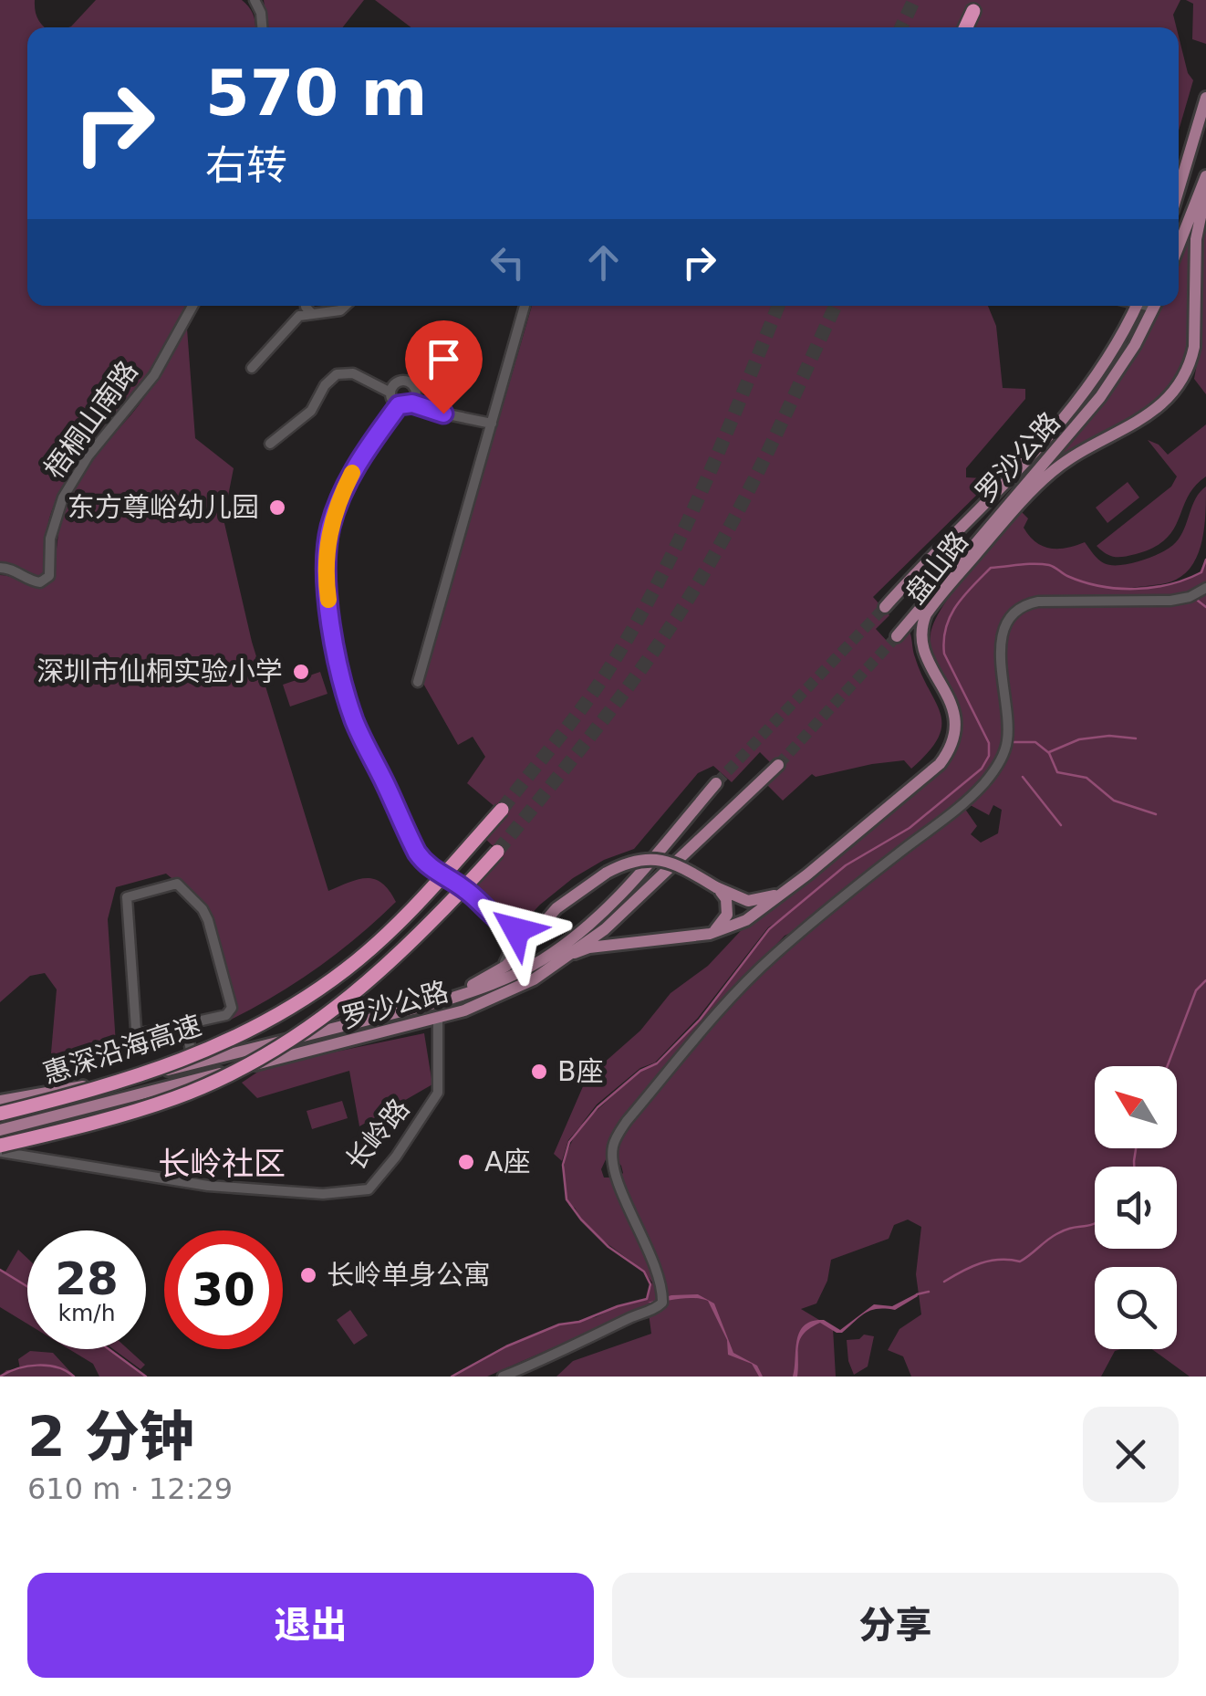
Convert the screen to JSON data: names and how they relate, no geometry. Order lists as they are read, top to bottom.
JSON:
{
  "streets": {
    "highway": ["惠深沿海高速"],
    "main road": ["罗沙公路", "盘山路"],
    "street": ["梧桐山南路", "长岭路"]
  },
  "crossings": [
    ["罗沙公路", "盘山路"],
    ["罗沙公路", "长岭路"],
    ["惠深沿海高速", "长岭路"]
  ],
  "districts": ["长岭社区"],
  "places": [
    "东方尊峪幼儿园",
    "深圳市仙桐实验小学",
    "B座",
    "A座",
    "长岭单身公寓"
  ],
  "north": "top left",
  "page": {
    "turn": ["570 m", "右转"],
    "speed": "28 km/h",
    "limit": "30",
    "heading": ["2 分钟", "610 m · 12:29"],
    "buttons": ["退出", "分享"]
  }
}
